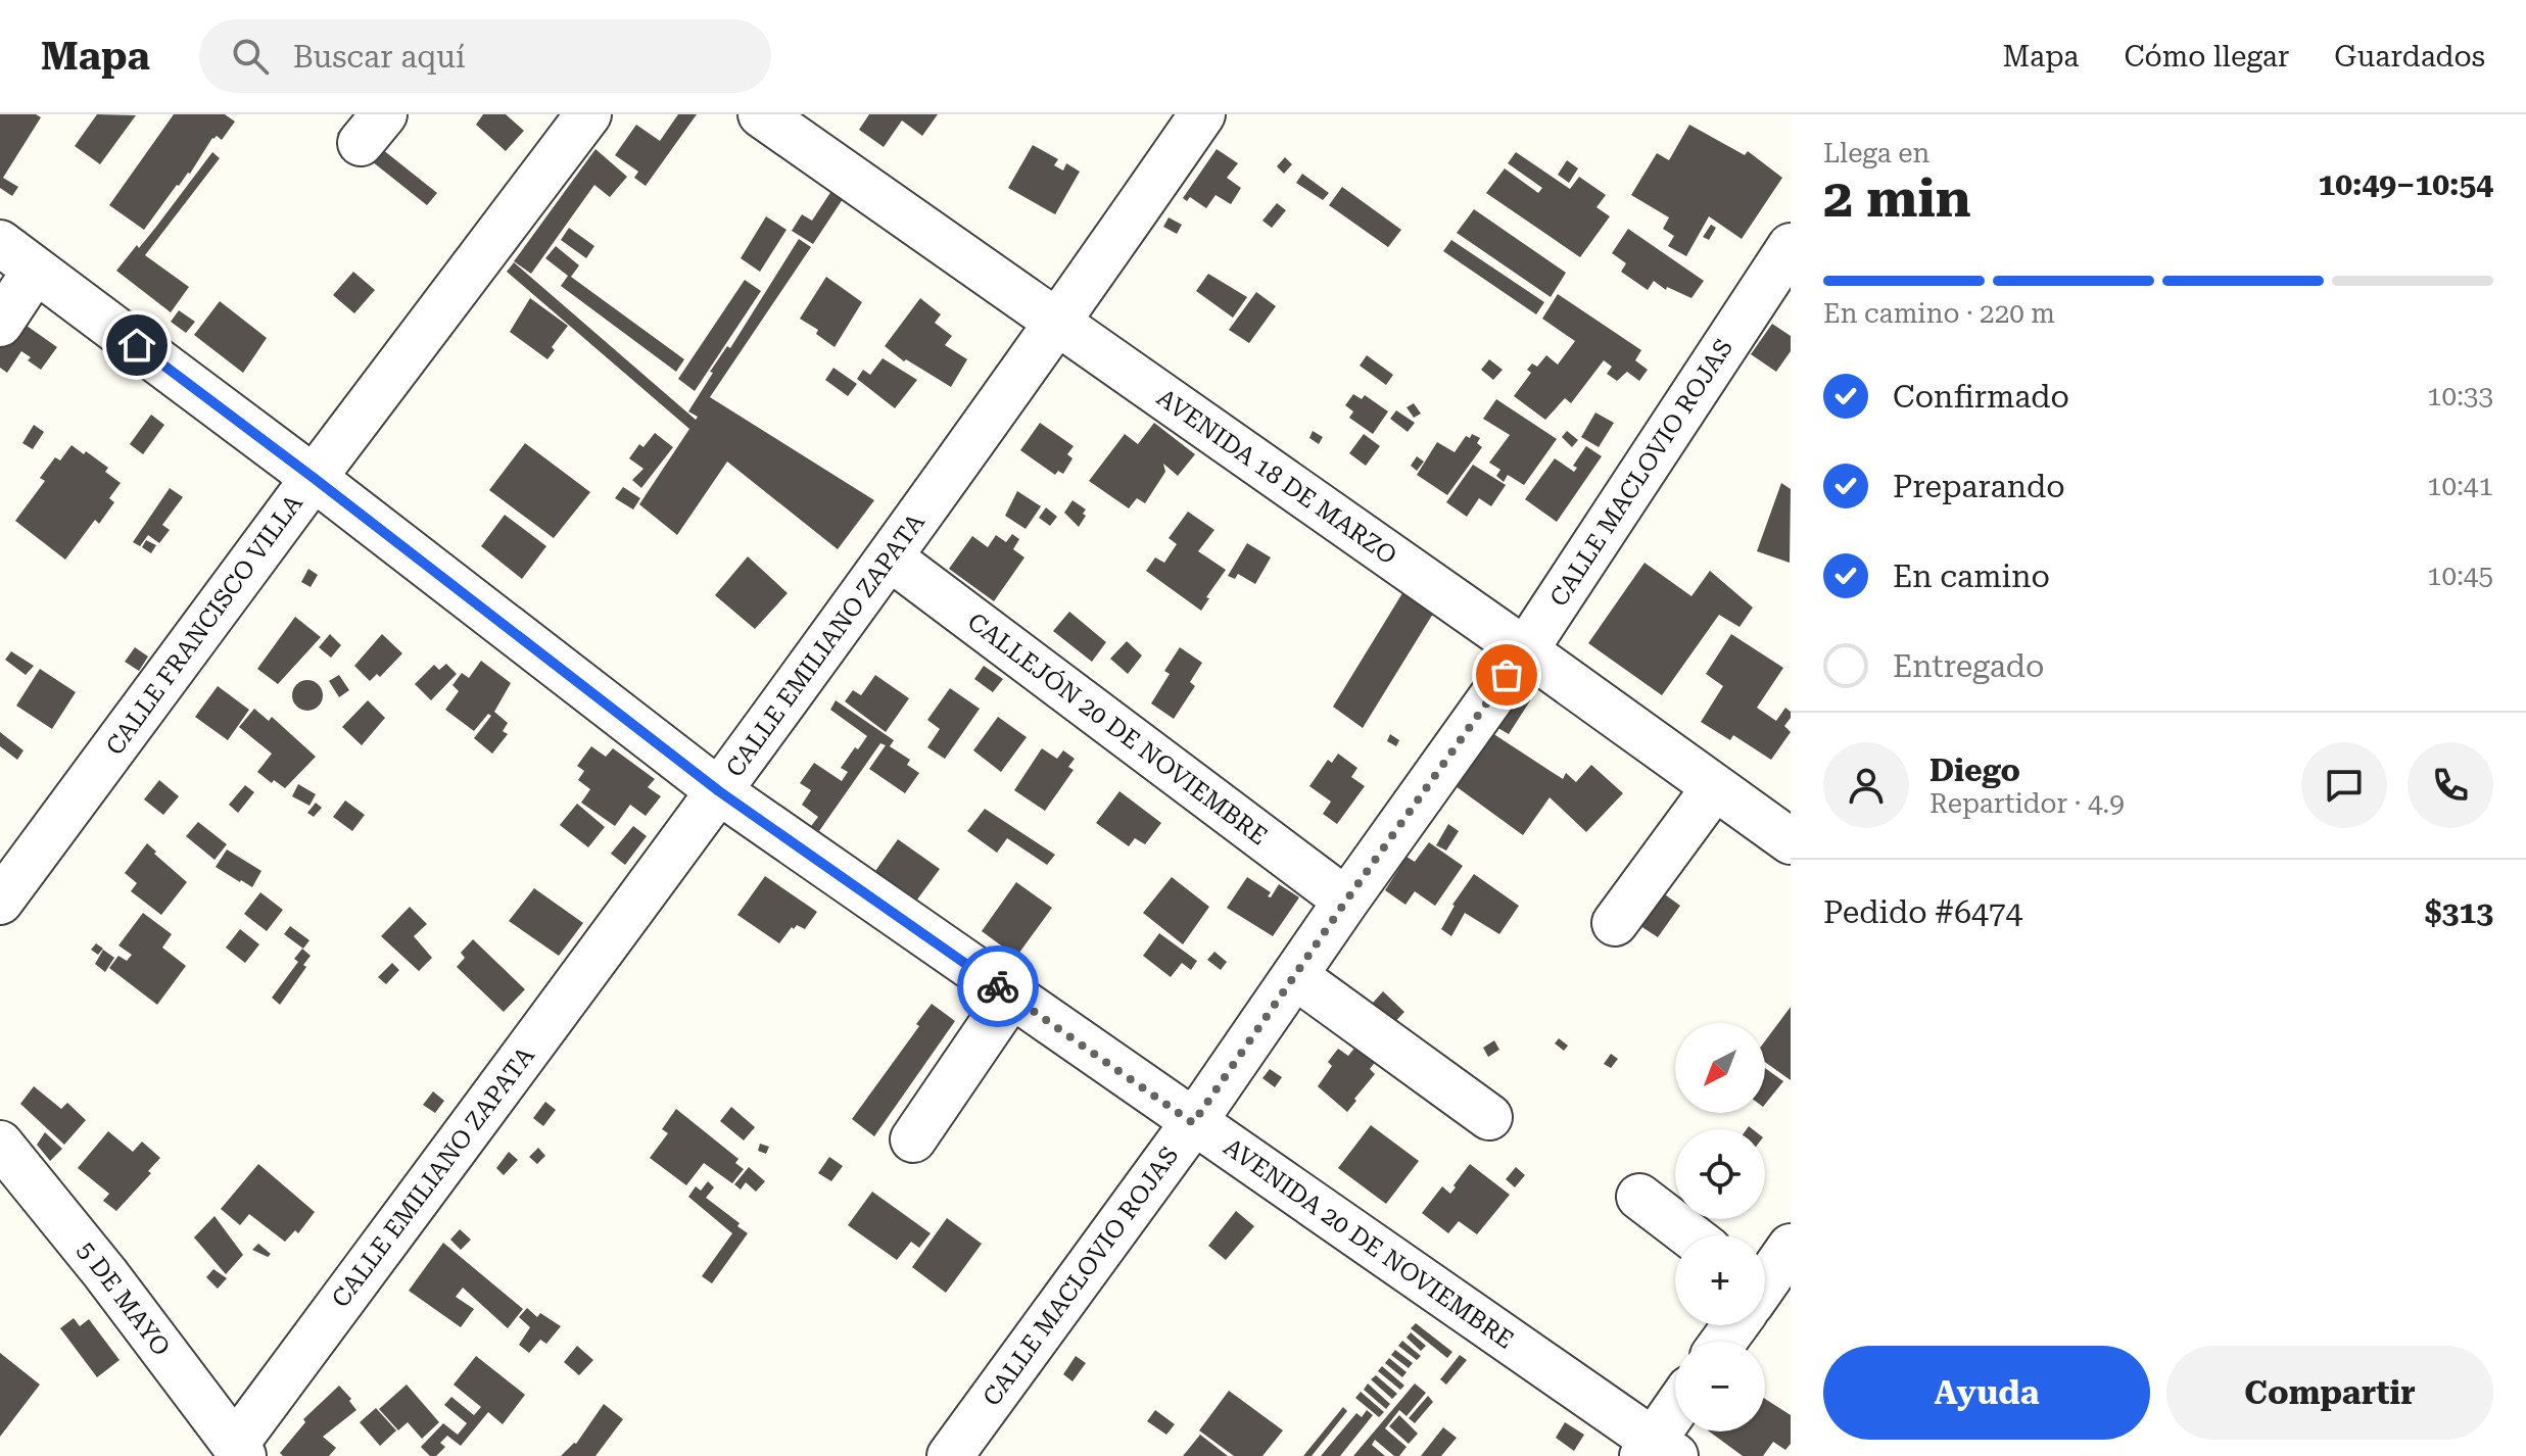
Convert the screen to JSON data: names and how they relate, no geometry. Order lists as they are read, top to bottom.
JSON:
{
  "streets": {
    "street": [
      "CALLE MACLOVIO ROJAS",
      "AVENIDA 18 DE MARZO",
      "CALLE FRANCISCO VILLA",
      "CALLE EMILIANO ZAPATA",
      "CALLEJÓN 20 DE NOVIEMBRE",
      "AVENIDA 20 DE NOVIEMBRE",
      "5 DE MAYO"
    ]
  },
  "crossings": [
    ["CALLE MACLOVIO ROJAS", "AVENIDA 18 DE MARZO"],
    ["CALLE MACLOVIO ROJAS", "CALLEJÓN 20 DE NOVIEMBRE"],
    ["CALLE MACLOVIO ROJAS", "AVENIDA 20 DE NOVIEMBRE"],
    ["AVENIDA 18 DE MARZO", "CALLE EMILIANO ZAPATA"],
    ["CALLE FRANCISCO VILLA", "AVENIDA 20 DE NOVIEMBRE"],
    ["CALLE EMILIANO ZAPATA", "CALLEJÓN 20 DE NOVIEMBRE"],
    ["CALLE EMILIANO ZAPATA", "AVENIDA 20 DE NOVIEMBRE"],
    ["CALLE EMILIANO ZAPATA", "5 DE MAYO"]
  ],
  "north": "bottom left",
  "page": {
    "header": "Mapa",
    "search": "Buscar aquí",
    "nav": ["Mapa", "Cómo llegar", "Guardados"],
    "heading": ["2 min", "Llega en", "10:49–10:54"],
    "panel": [
      "Diego",
      "Repartidor · 4.9",
      "Pedido #6474",
      "$313"
    ],
    "bar": "En camino · 220 m",
    "list": [
      ["Confirmado", "10:33"],
      ["Preparando", "10:41"],
      ["En camino", "10:45"],
      "Entregado"
    ],
    "map_buttons": ["+", "−"],
    "buttons": ["Ayuda", "Compartir"]
  }
}
